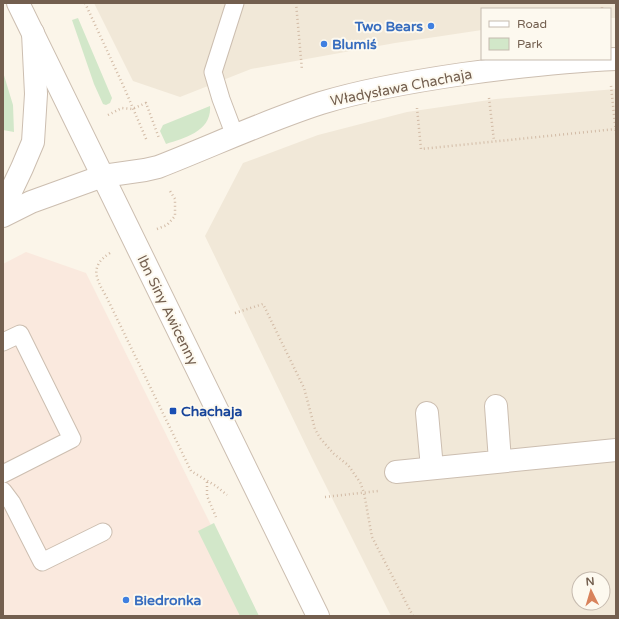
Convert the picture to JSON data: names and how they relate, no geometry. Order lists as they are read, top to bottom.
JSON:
{
  "streets": {
    "street": ["Władysława Chachaja", "Ibn Siny Awicenny"]
  },
  "crossings": [
    ["Władysława Chachaja", "Ibn Siny Awicenny"]
  ],
  "places": {
    "other": ["Two Bears", "Blumiś", "Biedronka"],
    "transit": ["Chachaja"]
  },
  "legend": ["Road", "Park"],
  "north": "top"
}
